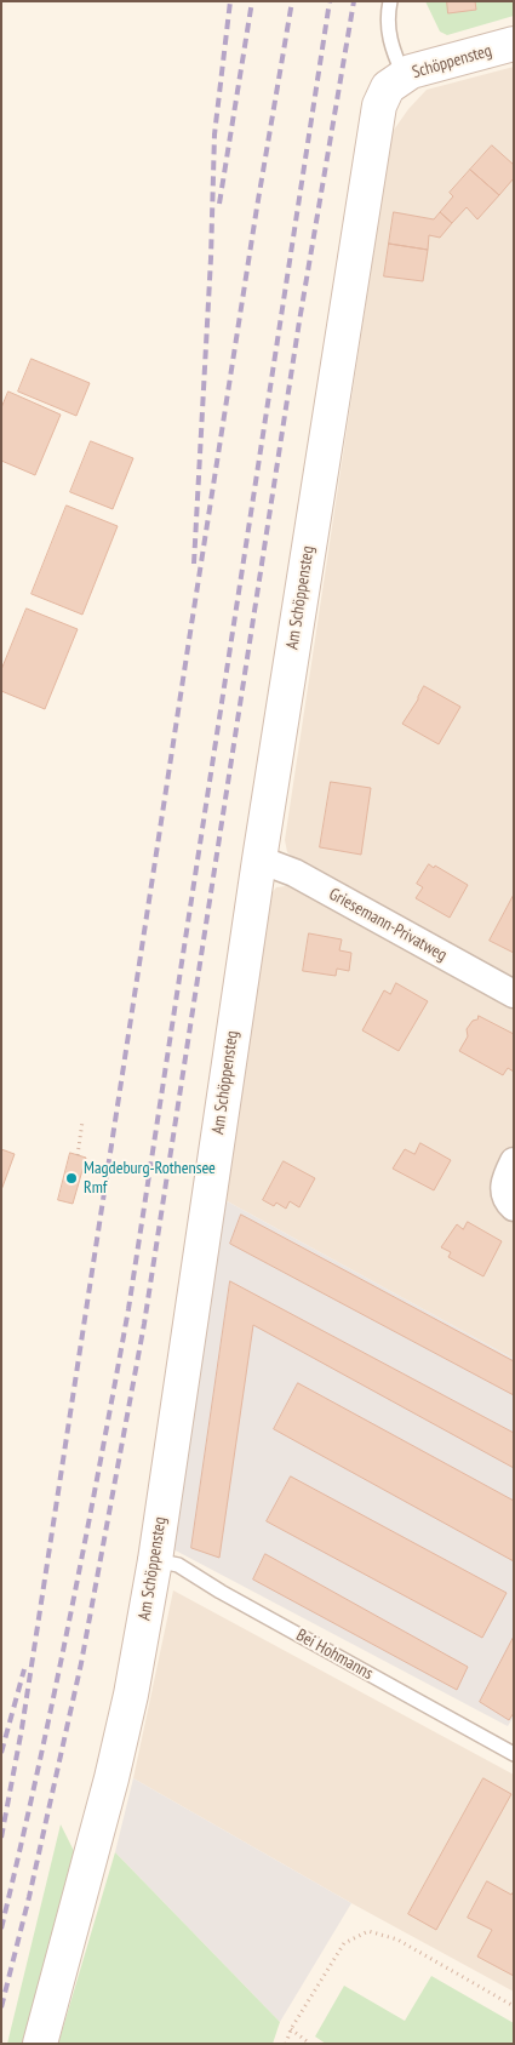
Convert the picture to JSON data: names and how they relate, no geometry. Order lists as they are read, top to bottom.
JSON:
{
  "streets": {
    "street": ["Schöppensteg", "Am Schöppensteg", "Griesemann-Privatweg"],
    "lane": ["Bei Hohmanns"]
  },
  "crossings": [
    ["Schöppensteg", "Am Schöppensteg"],
    ["Am Schöppensteg", "Griesemann-Privatweg"],
    ["Am Schöppensteg", "Bei Hohmanns"]
  ],
  "places": ["Magdeburg-Rothensee Rmf"]
}
